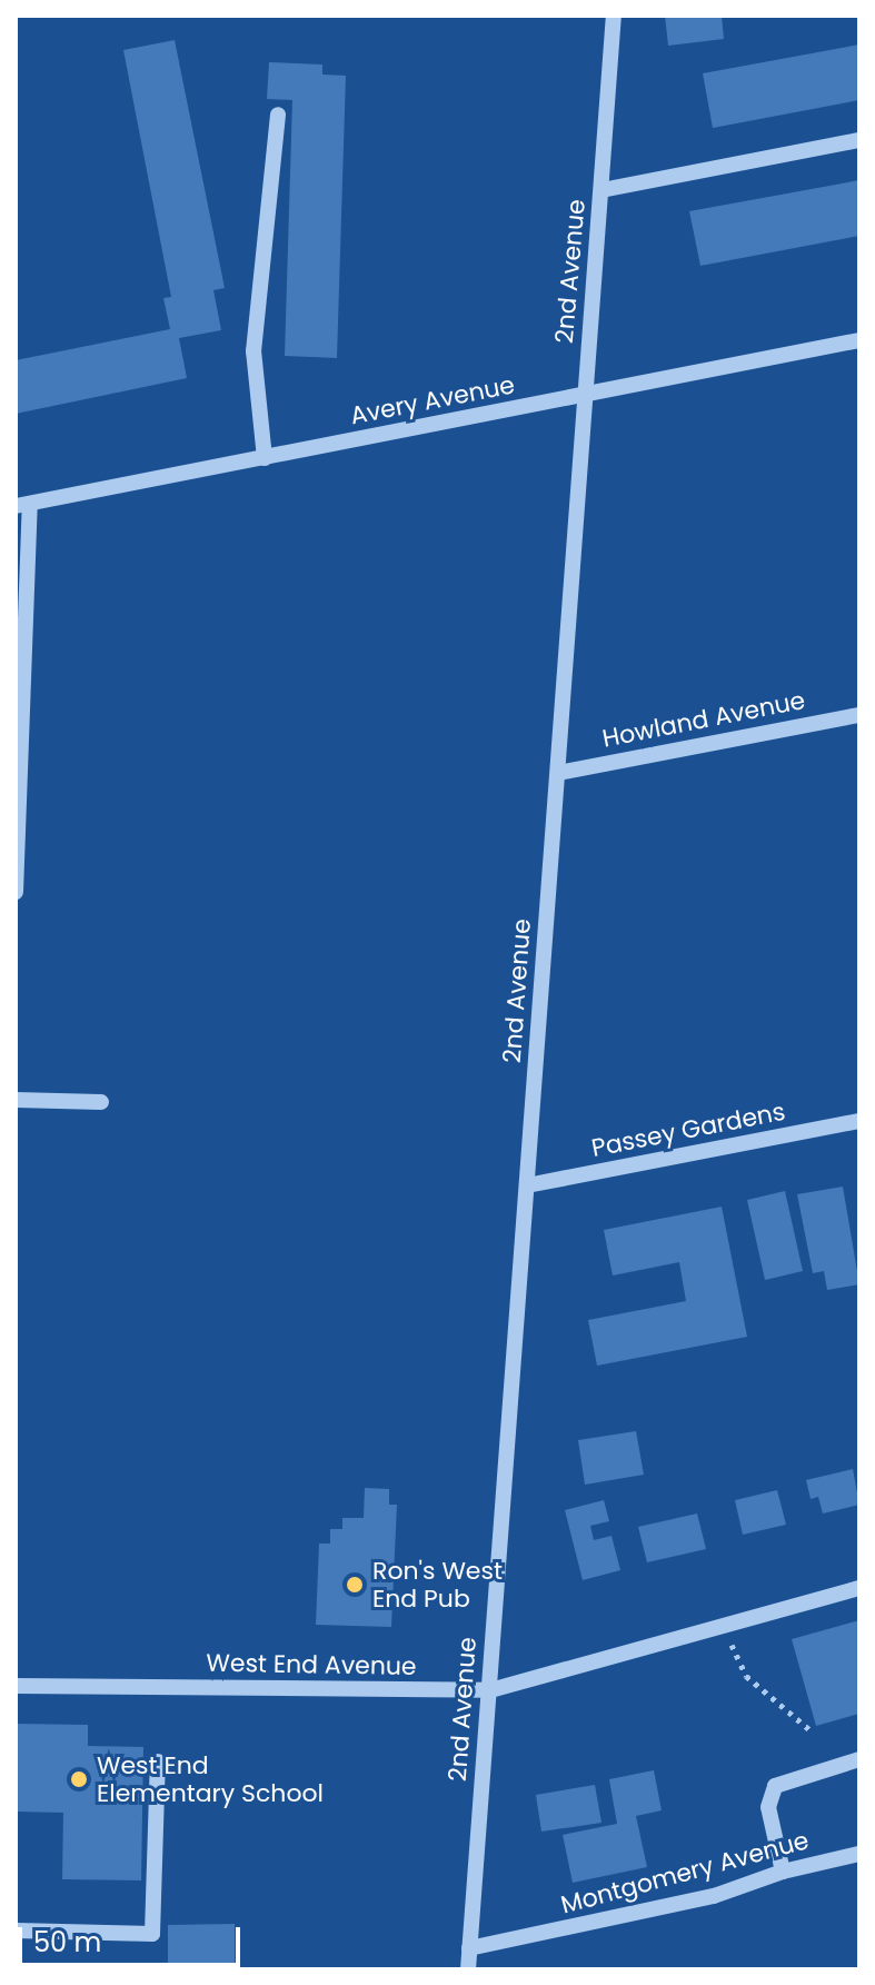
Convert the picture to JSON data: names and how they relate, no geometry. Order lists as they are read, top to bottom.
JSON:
{
  "streets": {
    "street": [
      "2nd Avenue",
      "Avery Avenue",
      "Howland Avenue",
      "Passey Gardens",
      "West End Avenue",
      "Montgomery Avenue"
    ]
  },
  "crossings": [
    ["2nd Avenue", "Avery Avenue"],
    ["2nd Avenue", "Howland Avenue"],
    ["2nd Avenue", "Passey Gardens"],
    ["2nd Avenue", "West End Avenue"],
    ["2nd Avenue", "Montgomery Avenue"]
  ],
  "places": ["Ron's West End Pub", "West End Elementary School"],
  "scale_bar": "50 m"
}
